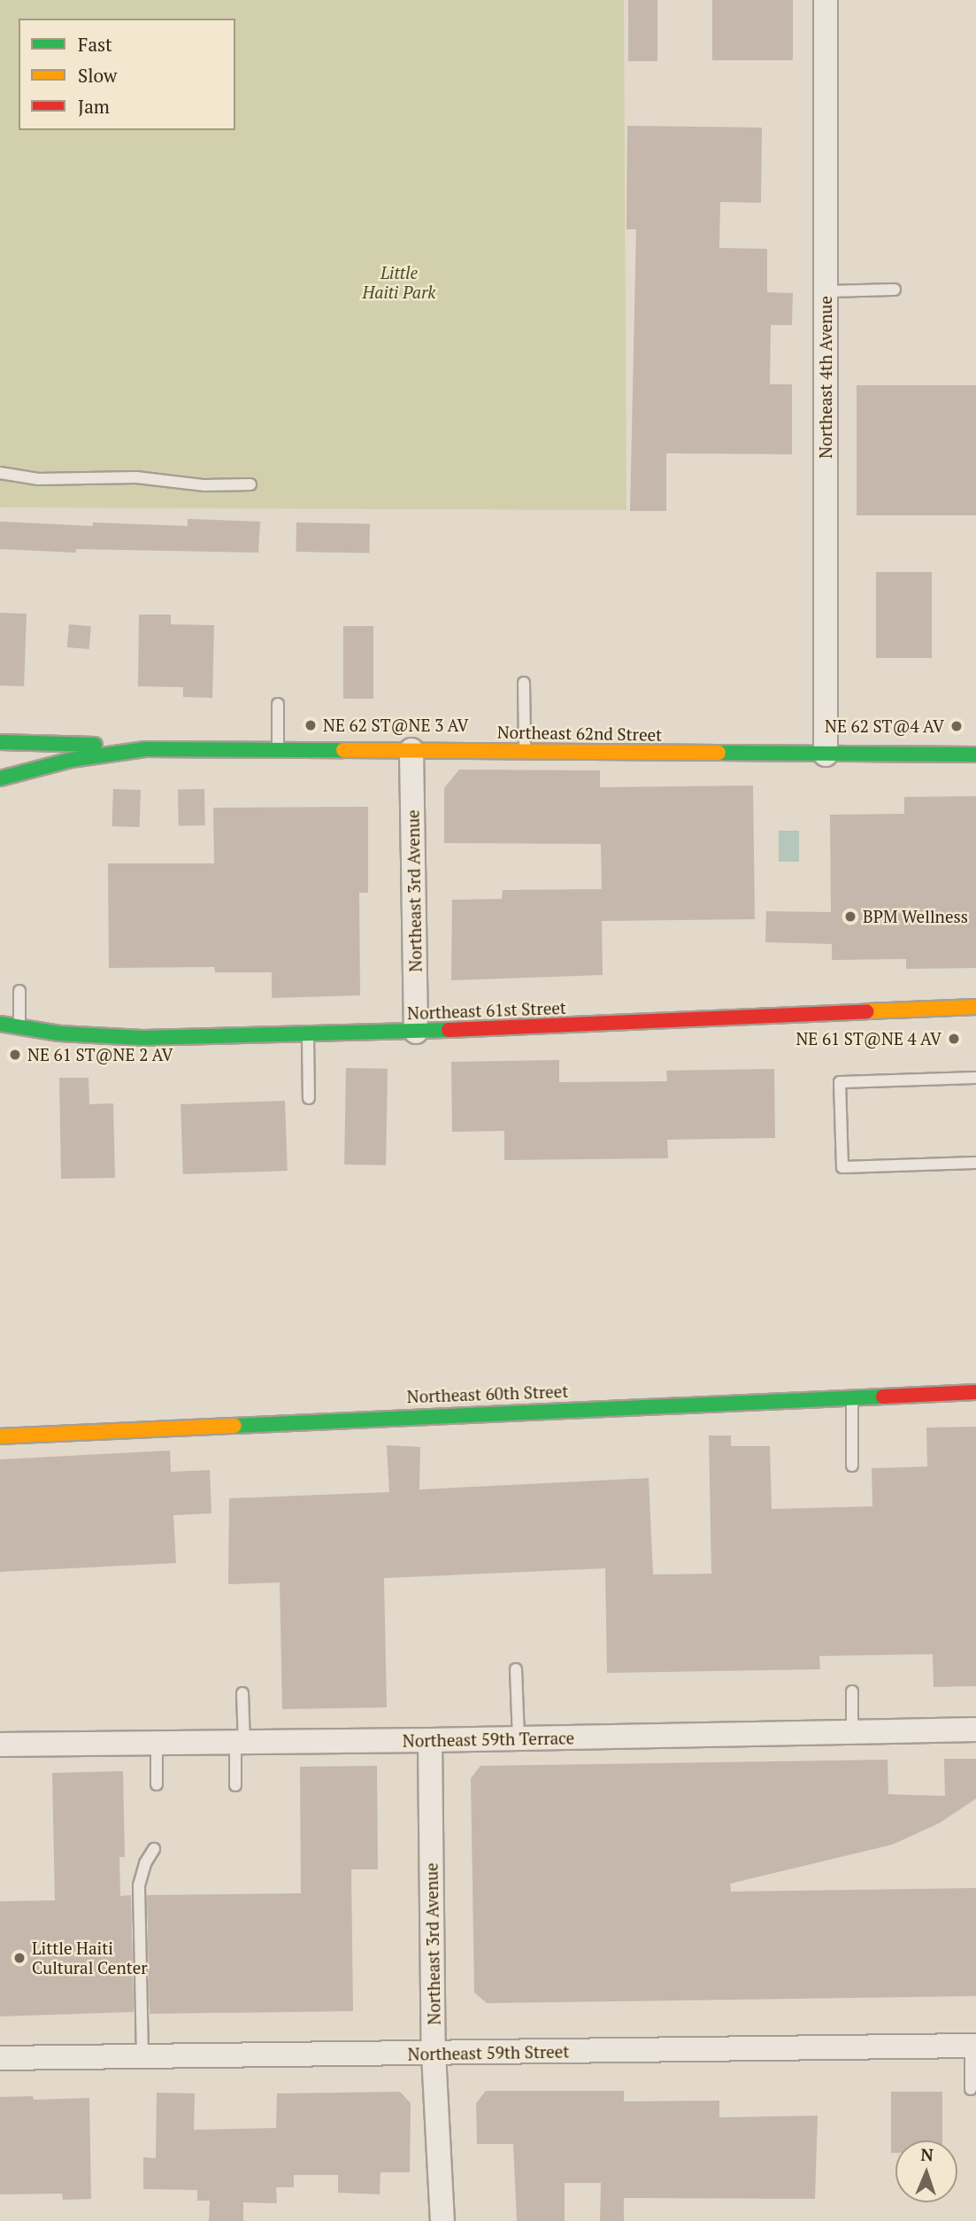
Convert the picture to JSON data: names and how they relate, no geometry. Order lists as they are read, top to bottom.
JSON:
{
  "streets": {
    "main road": ["Northeast 62nd Street", "Northeast 61st Street", "Northeast 60th Street"],
    "street": [
      "Northeast 4th Avenue",
      "Northeast 3rd Avenue",
      "Northeast 59th Terrace",
      "Northeast 59th Street"
    ]
  },
  "crossings": [
    ["Northeast 4th Avenue", "Northeast 62nd Street"],
    ["Northeast 62nd Street", "Northeast 3rd Avenue"],
    ["Northeast 3rd Avenue", "Northeast 61st Street"],
    ["Northeast 3rd Avenue", "Northeast 59th Terrace"],
    ["Northeast 3rd Avenue", "Northeast 59th Street"]
  ],
  "parks": ["Little Haiti Park"],
  "places": [
    "NE 62 ST@NE 3 AV",
    "NE 62 ST@4 AV",
    "BPM Wellness",
    "NE 61 ST@NE 4 AV",
    "NE 61 ST@NE 2 AV",
    "Little Haiti Cultural Center"
  ],
  "legend": ["Fast", "Slow", "Jam"],
  "north": "top"
}
